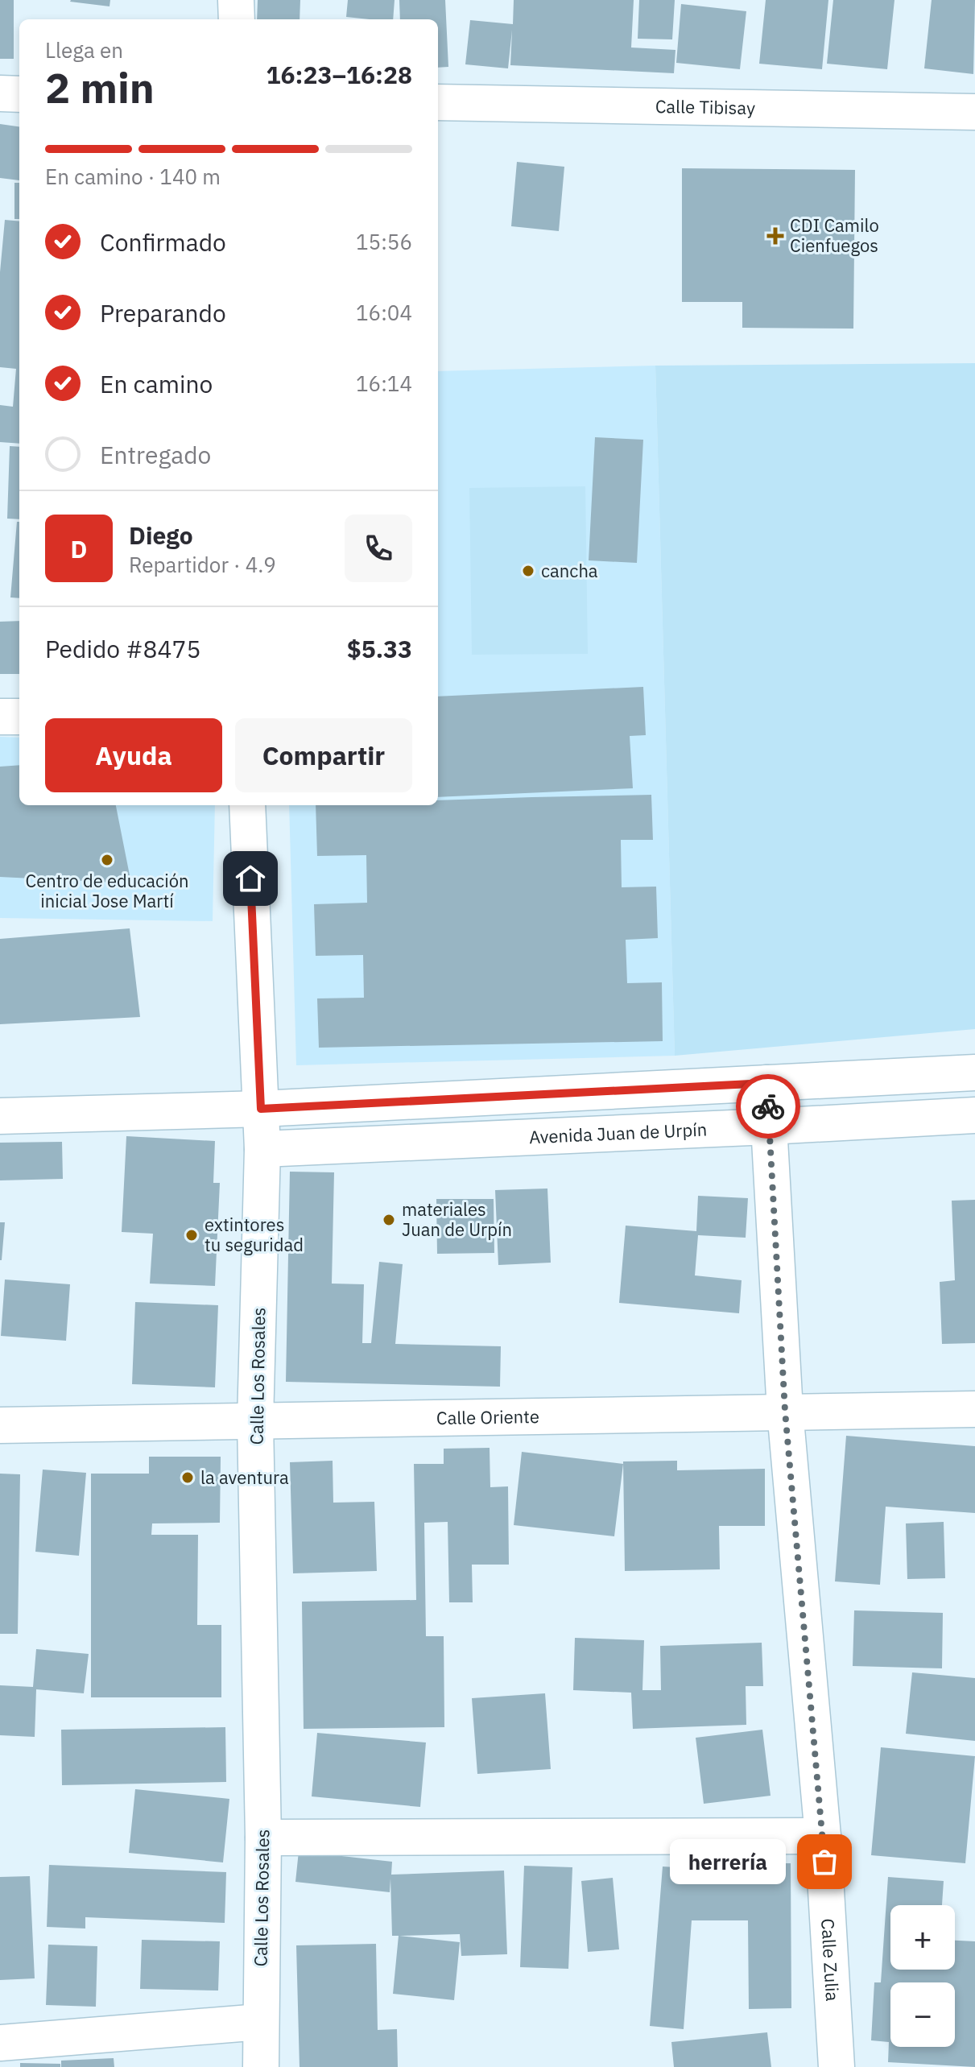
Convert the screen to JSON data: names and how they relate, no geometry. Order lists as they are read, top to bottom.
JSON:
{
  "streets": {
    "street": [
      "Calle Tibisay",
      "Avenida Juan de Urpín",
      "Calle Los Rosales",
      "Calle Oriente",
      "Calle Zulia"
    ]
  },
  "crossings": [
    ["Avenida Juan de Urpín", "Calle Los Rosales"],
    ["Avenida Juan de Urpín", "Calle Zulia"],
    ["Calle Los Rosales", "Calle Oriente"],
    ["Calle Oriente", "Calle Zulia"]
  ],
  "places": {
    "health": ["CDI Camilo Cienfuegos"],
    "other": [
      "cancha",
      "Centro de educación inicial Jose Martí",
      "materiales Juan de Urpín",
      "extintores tu seguridad",
      "la aventura",
      "herrería"
    ]
  },
  "page": {
    "heading": ["2 min", "Llega en", "16:23–16:28"],
    "panel": [
      "Diego",
      "Repartidor · 4.9",
      "Pedido #8475",
      "$5.33"
    ],
    "bar": "En camino · 140 m",
    "list": [
      ["Confirmado", "15:56"],
      ["Preparando", "16:04"],
      ["En camino", "16:14"],
      "Entregado"
    ],
    "round": "D",
    "buttons": ["Ayuda", "Compartir"],
    "bubble": "herrería",
    "map_buttons": ["+", "−"]
  }
}
